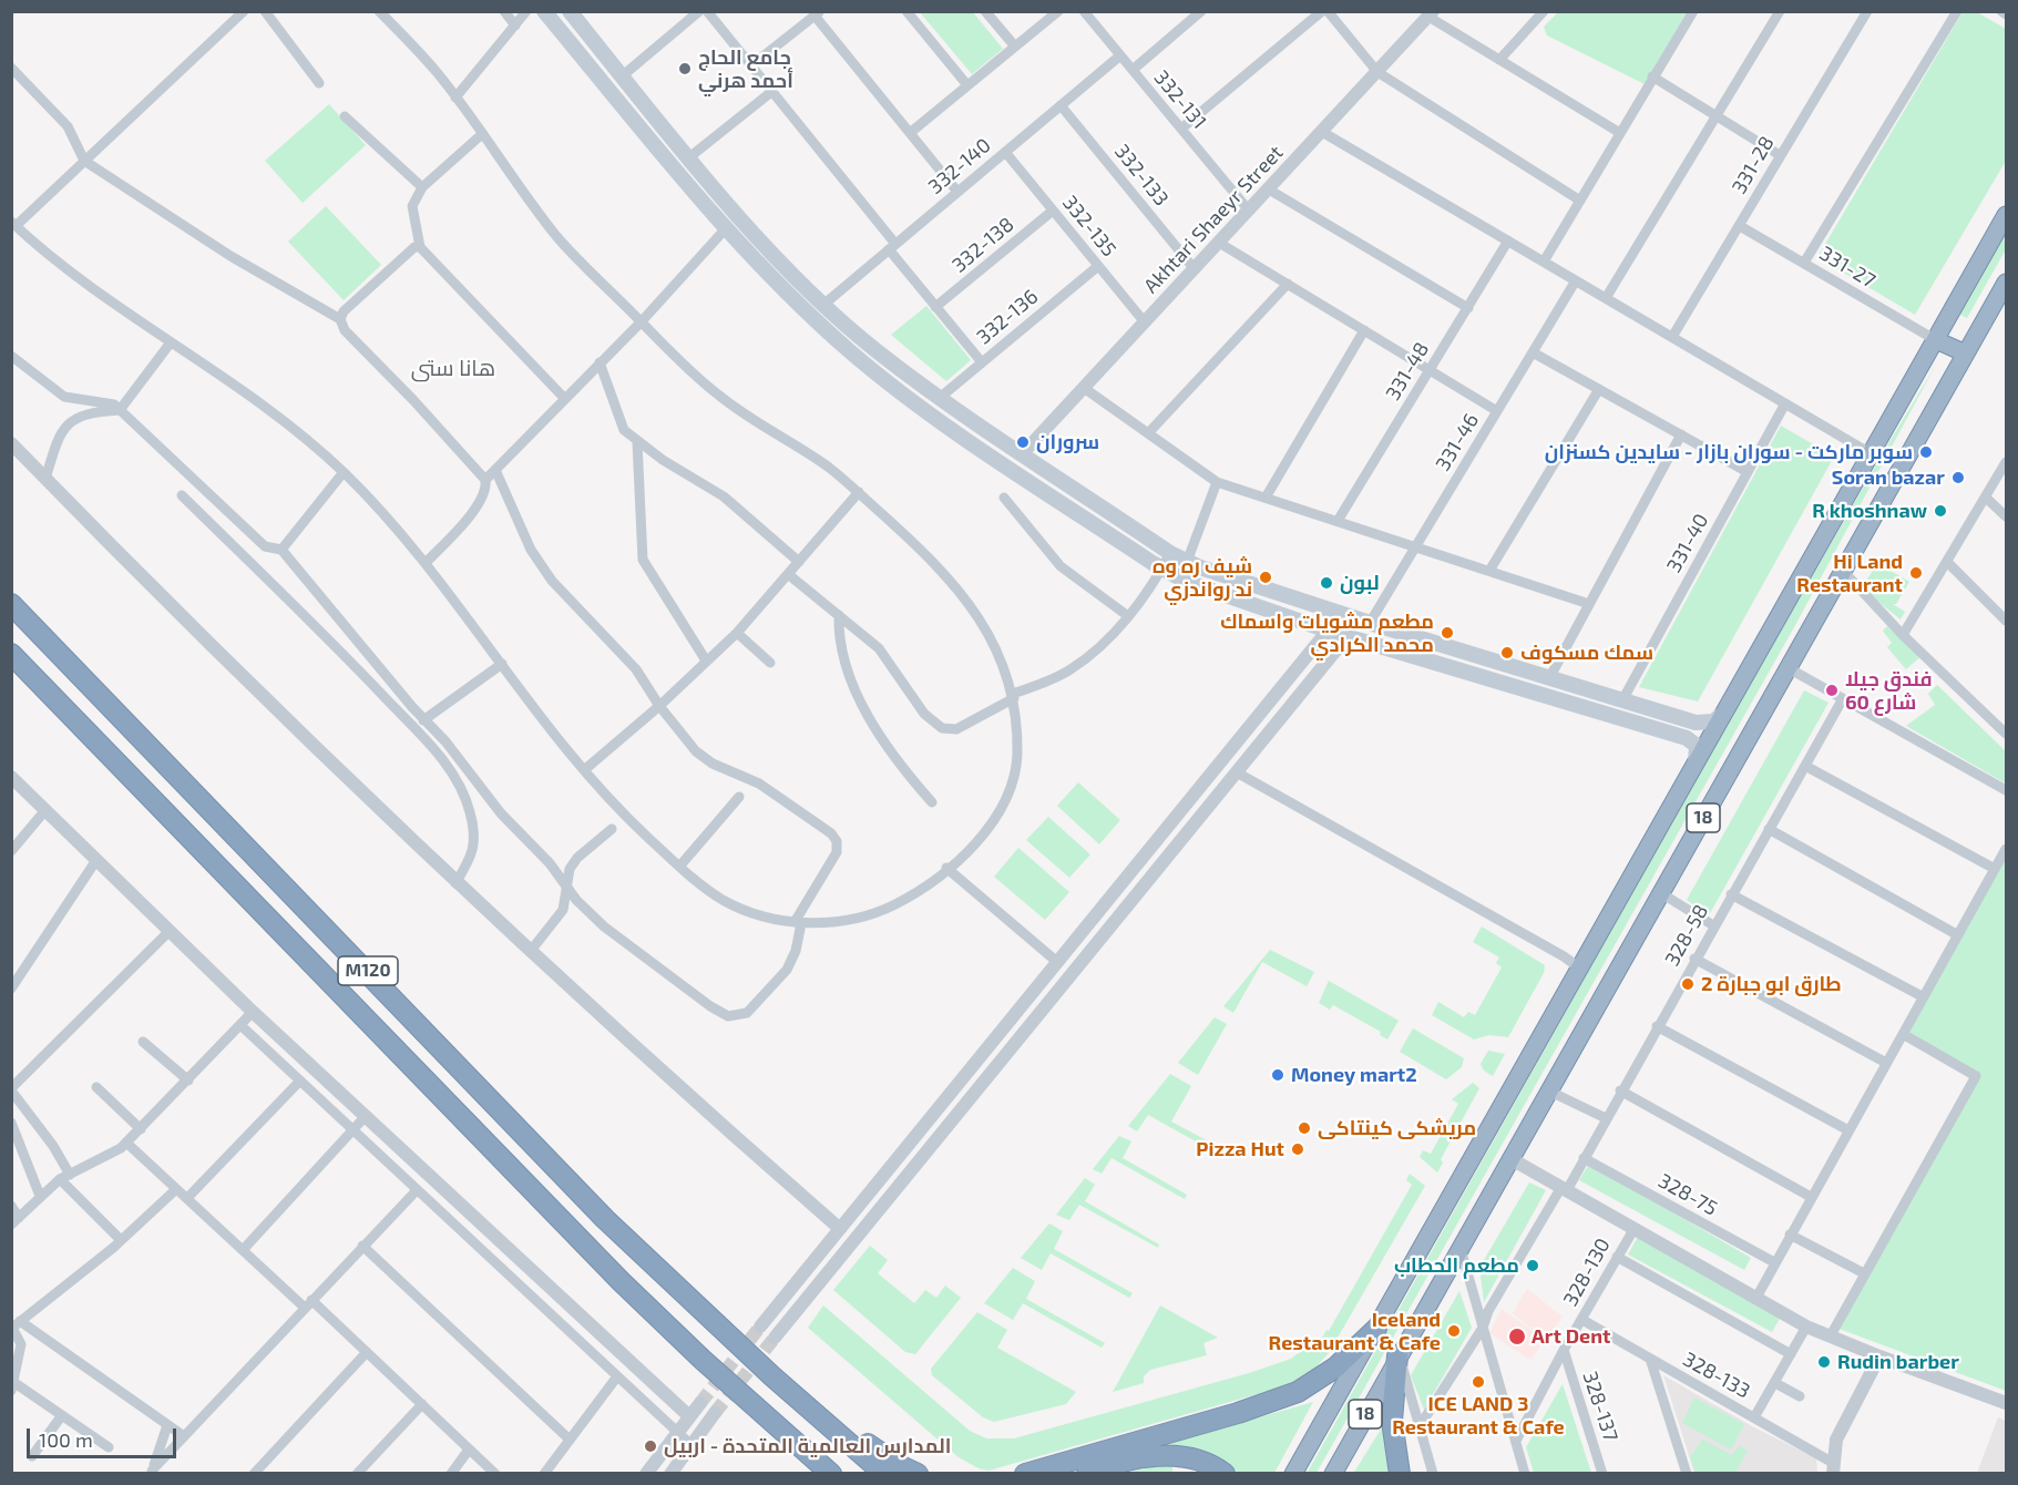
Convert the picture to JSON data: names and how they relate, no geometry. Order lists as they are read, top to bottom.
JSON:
{
  "streets": {
    "highway": ["18", "M120"],
    "street": [
      "332-131",
      "331-28",
      "332-140",
      "332-133",
      "Akhtari Shaeyr Street",
      "332-135",
      "332-138",
      "331-27",
      "332-136",
      "331-48",
      "331-46",
      "331-40",
      "328-58",
      "328-75",
      "328-130",
      "328-133",
      "328-137"
    ]
  },
  "crossings": [
    ["332-131", "332-140"],
    ["332-131", "Akhtari Shaeyr Street"],
    ["331-28", "331-27"],
    ["332-140", "332-133"],
    ["332-140", "332-135"],
    ["332-133", "Akhtari Shaeyr Street"],
    ["Akhtari Shaeyr Street", "332-135"],
    ["332-135", "332-138"],
    ["332-135", "332-136"],
    ["331-27", "18"],
    ["328-58", "328-75"],
    ["328-130", "328-133"],
    ["328-130", "328-137"]
  ],
  "districts": ["هانا ستى"],
  "places": [
    "جامع الحاج أحمد هرني",
    "سروران",
    "سوبر ماركت - سوران بازار - سايدين كسنزان",
    "Soran bazar",
    "R khoshnaw",
    "Hi Land Restaurant",
    "شيف ره وه ند رواندزي",
    "لبون",
    "مطعم مشويات واسماك محمد الكرادي",
    "سمك مسكوف",
    "فندق جيلا شارع 60",
    "طارق ابو جبارة 2",
    "Money mart2",
    "مریشکی کینتاکی",
    "Pizza Hut",
    "مطعم الحطاب",
    "Iceland Restaurant & Cafe",
    "Art Dent",
    "Rudin barber",
    "ICE LAND 3 Restaurant & Cafe",
    "المدارس العالمية المتحدة - اربيل"
  ],
  "scale_bar": "100 m"
}
